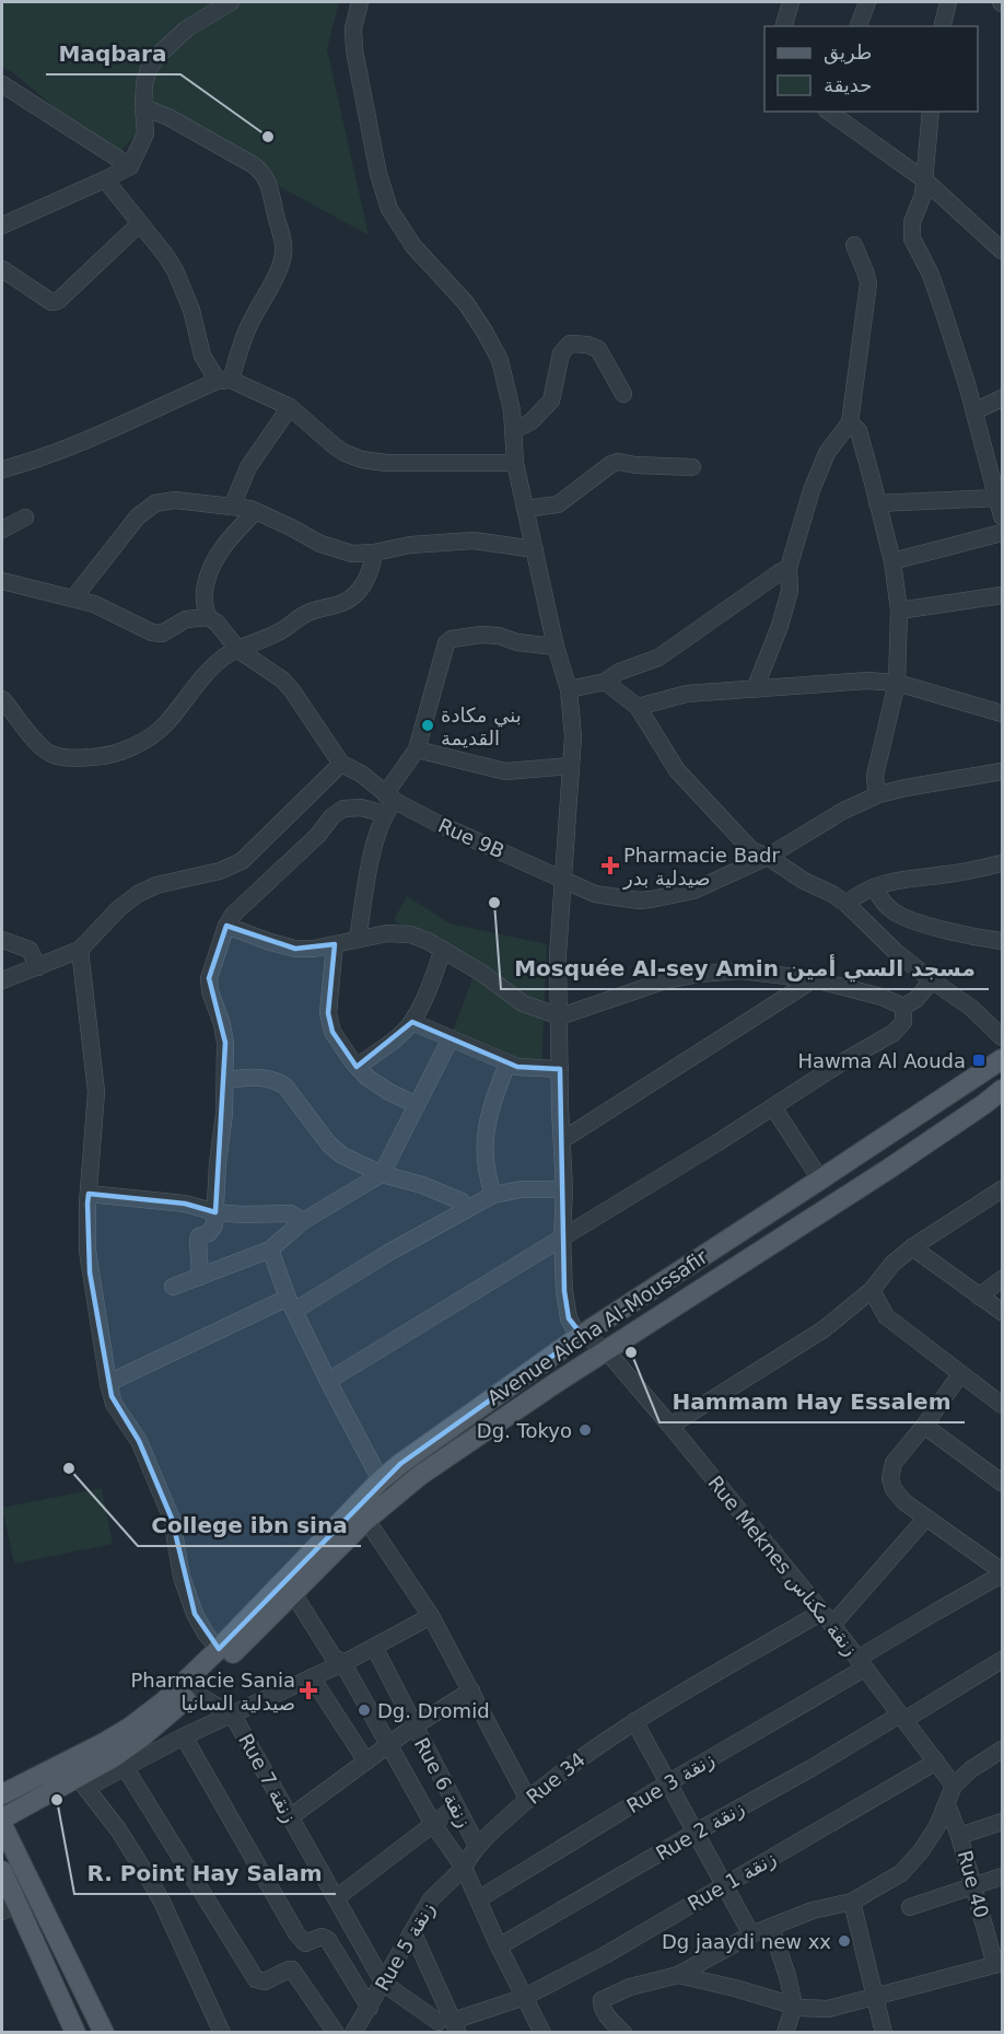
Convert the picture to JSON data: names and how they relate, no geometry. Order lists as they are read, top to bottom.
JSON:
{
  "streets": {
    "main road": ["Avenue Aicha Al-Moussafir"],
    "street": [
      "Rue 9B",
      "Rue Meknes زنقة مكناس",
      "Rue 7 زنقة",
      "Rue 34",
      "Rue 6 زنقة",
      "Rue 3 زنقة",
      "Rue 2 زنقة",
      "Rue 1 زنقة",
      "Rue 40",
      "Rue 5 زنقة"
    ]
  },
  "crossings": [
    ["Avenue Aicha Al-Moussafir", "Rue Meknes زنقة مكناس"],
    ["Avenue Aicha Al-Moussafir", "Rue 7 زنقة"],
    ["Rue Meknes زنقة مكناس", "Rue 34"],
    ["Rue Meknes زنقة مكناس", "Rue 3 زنقة"],
    ["Rue Meknes زنقة مكناس", "Rue 2 زنقة"],
    ["Rue Meknes زنقة مكناس", "Rue 1 زنقة"],
    ["Rue 7 زنقة", "Rue 5 زنقة"],
    ["Rue 34", "Rue 6 زنقة"],
    ["Rue 34", "Rue 5 زنقة"]
  ],
  "places": {
    "other": [
      "Maqbara",
      "بني مكادة القديمة",
      "Mosquée Al-sey Amin مسجد السي أمين",
      "Hammam Hay Essalem",
      "Dg. Tokyo",
      "College ibn sina",
      "Dg. Dromid",
      "R. Point Hay Salam",
      "Dg jaaydi new xx"
    ],
    "health": ["Pharmacie Badr صيدلية بدر", "Pharmacie Sania صيدلية السانيا"],
    "transit": ["Hawma Al Aouda"]
  },
  "legend": ["طريق", "حديقة"]
}
